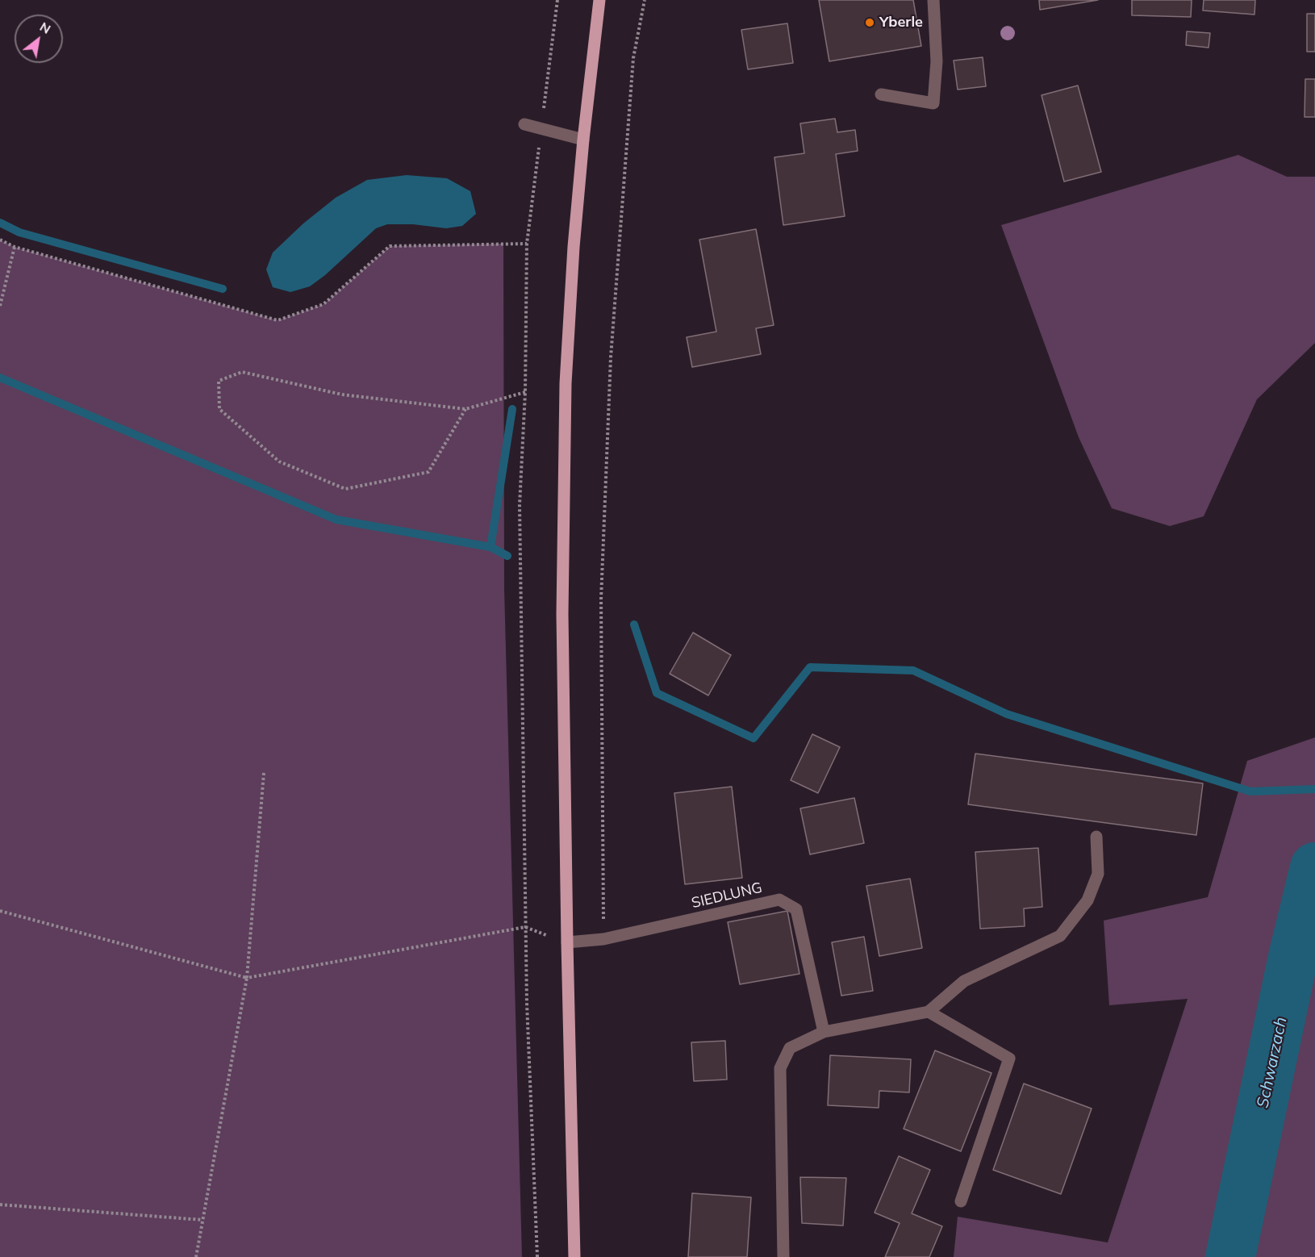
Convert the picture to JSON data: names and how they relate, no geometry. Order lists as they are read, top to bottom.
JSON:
{
  "streets": {
    "street": ["SIEDLUNG"]
  },
  "water": ["Schwarzach"],
  "places": ["Yberle"],
  "north": "top right"
}
